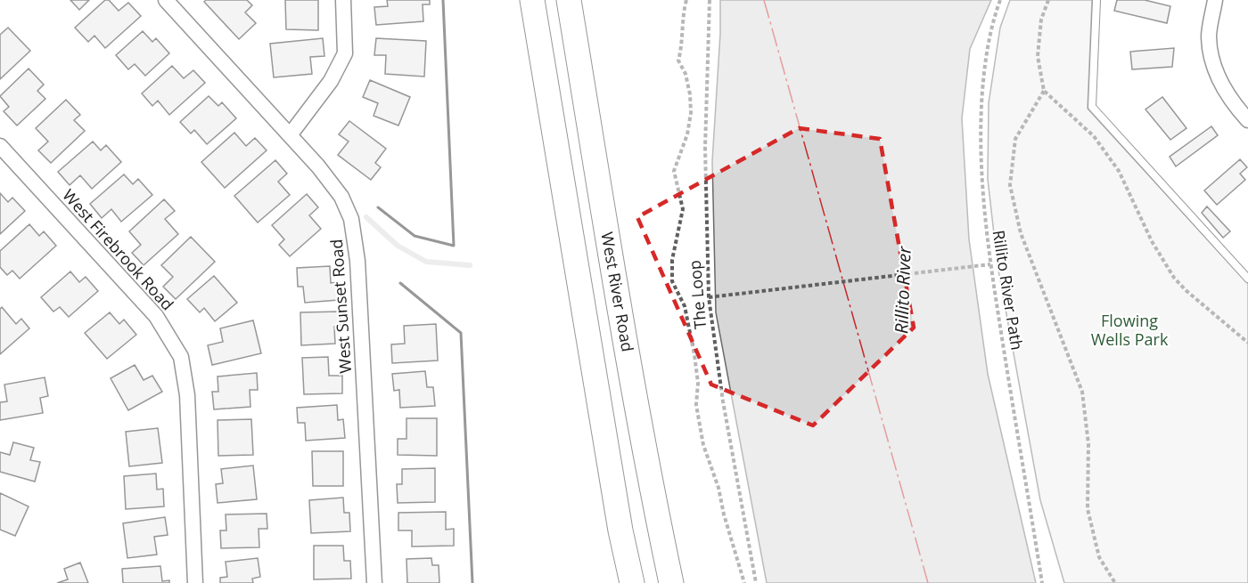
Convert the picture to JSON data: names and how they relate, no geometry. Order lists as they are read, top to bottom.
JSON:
{
  "streets": {
    "main road": ["West River Road"],
    "street": ["West Firebrook Road", "West Sunset Road"],
    "path": ["Rillito River Path", "The Loop"]
  },
  "water": ["Rillito River"],
  "parks": ["Flowing Wells Park"]
}
